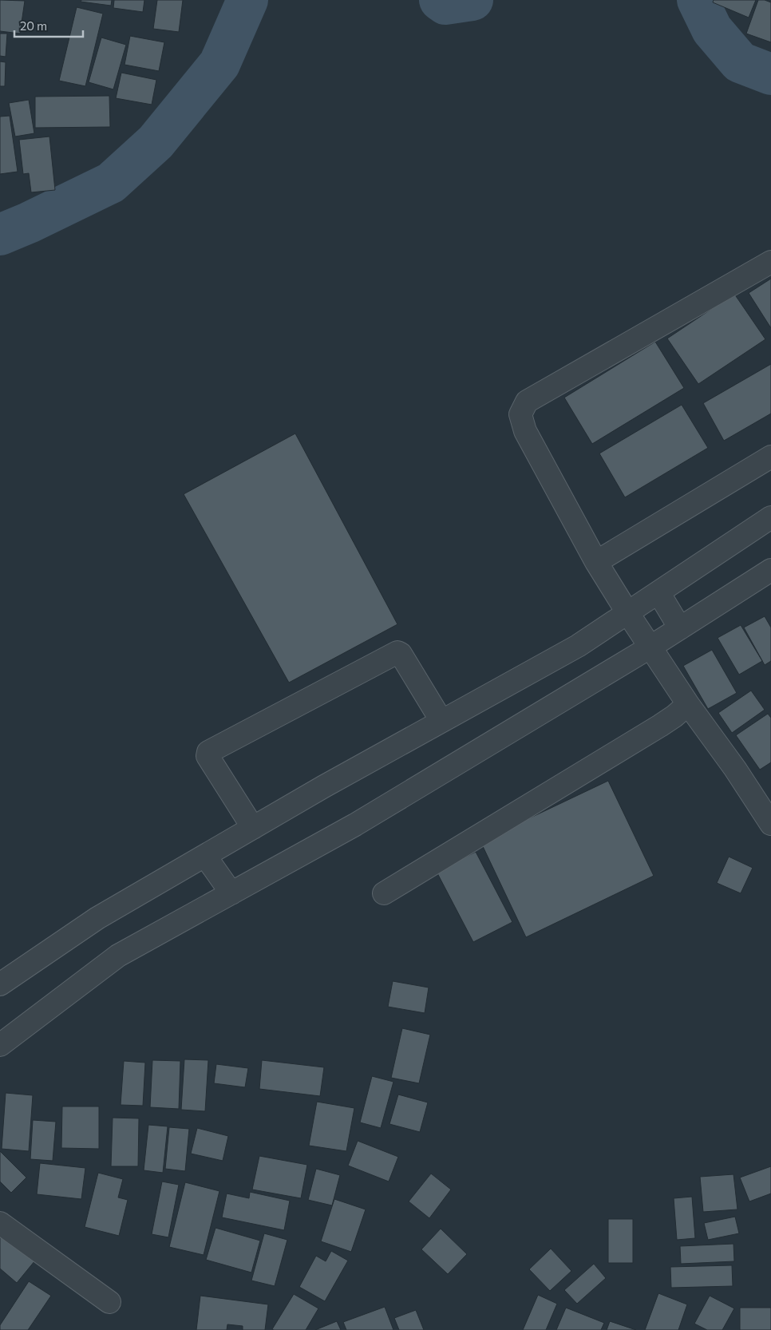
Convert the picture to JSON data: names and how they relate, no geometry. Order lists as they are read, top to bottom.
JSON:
{
  "scale_bar": "20 m"
}
